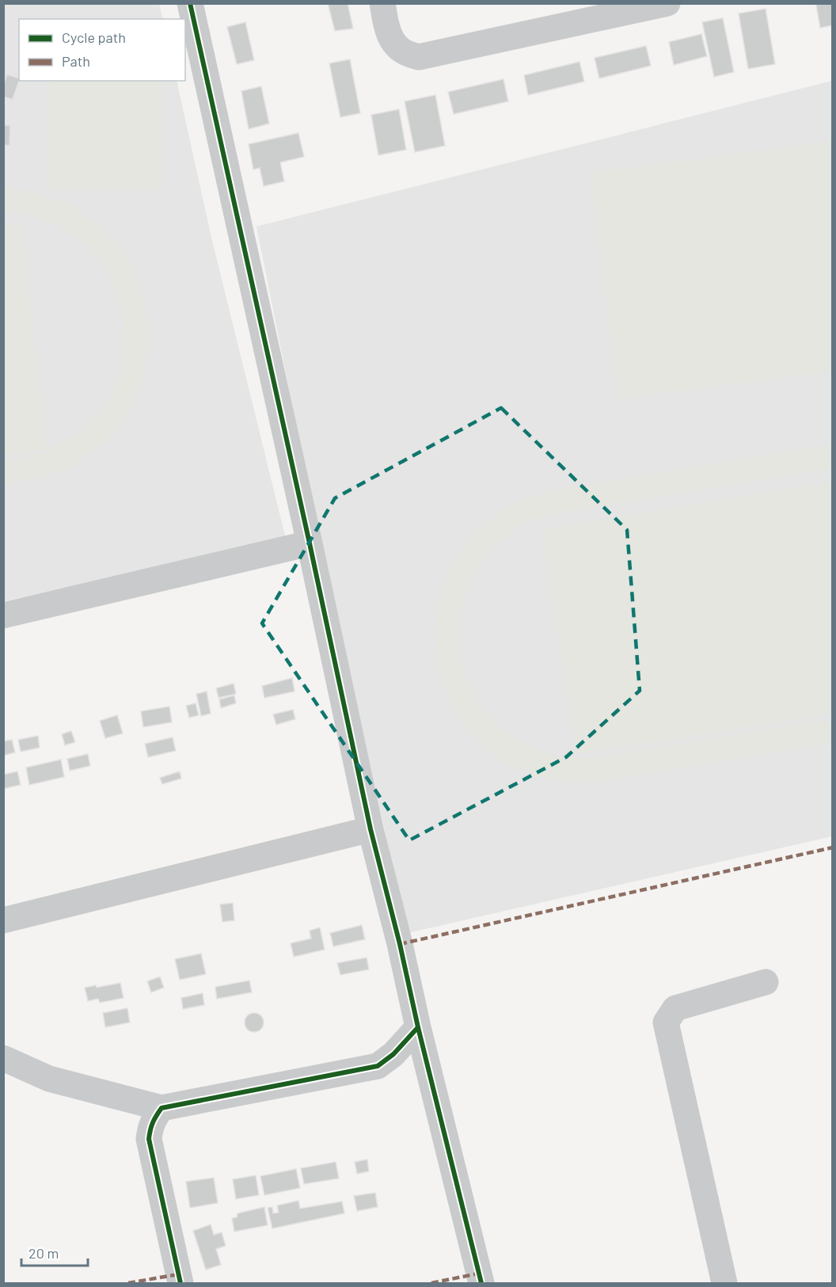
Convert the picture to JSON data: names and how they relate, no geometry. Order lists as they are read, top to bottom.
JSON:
{
  "legend": ["Cycle path", "Path"],
  "scale_bar": "20 m"
}
